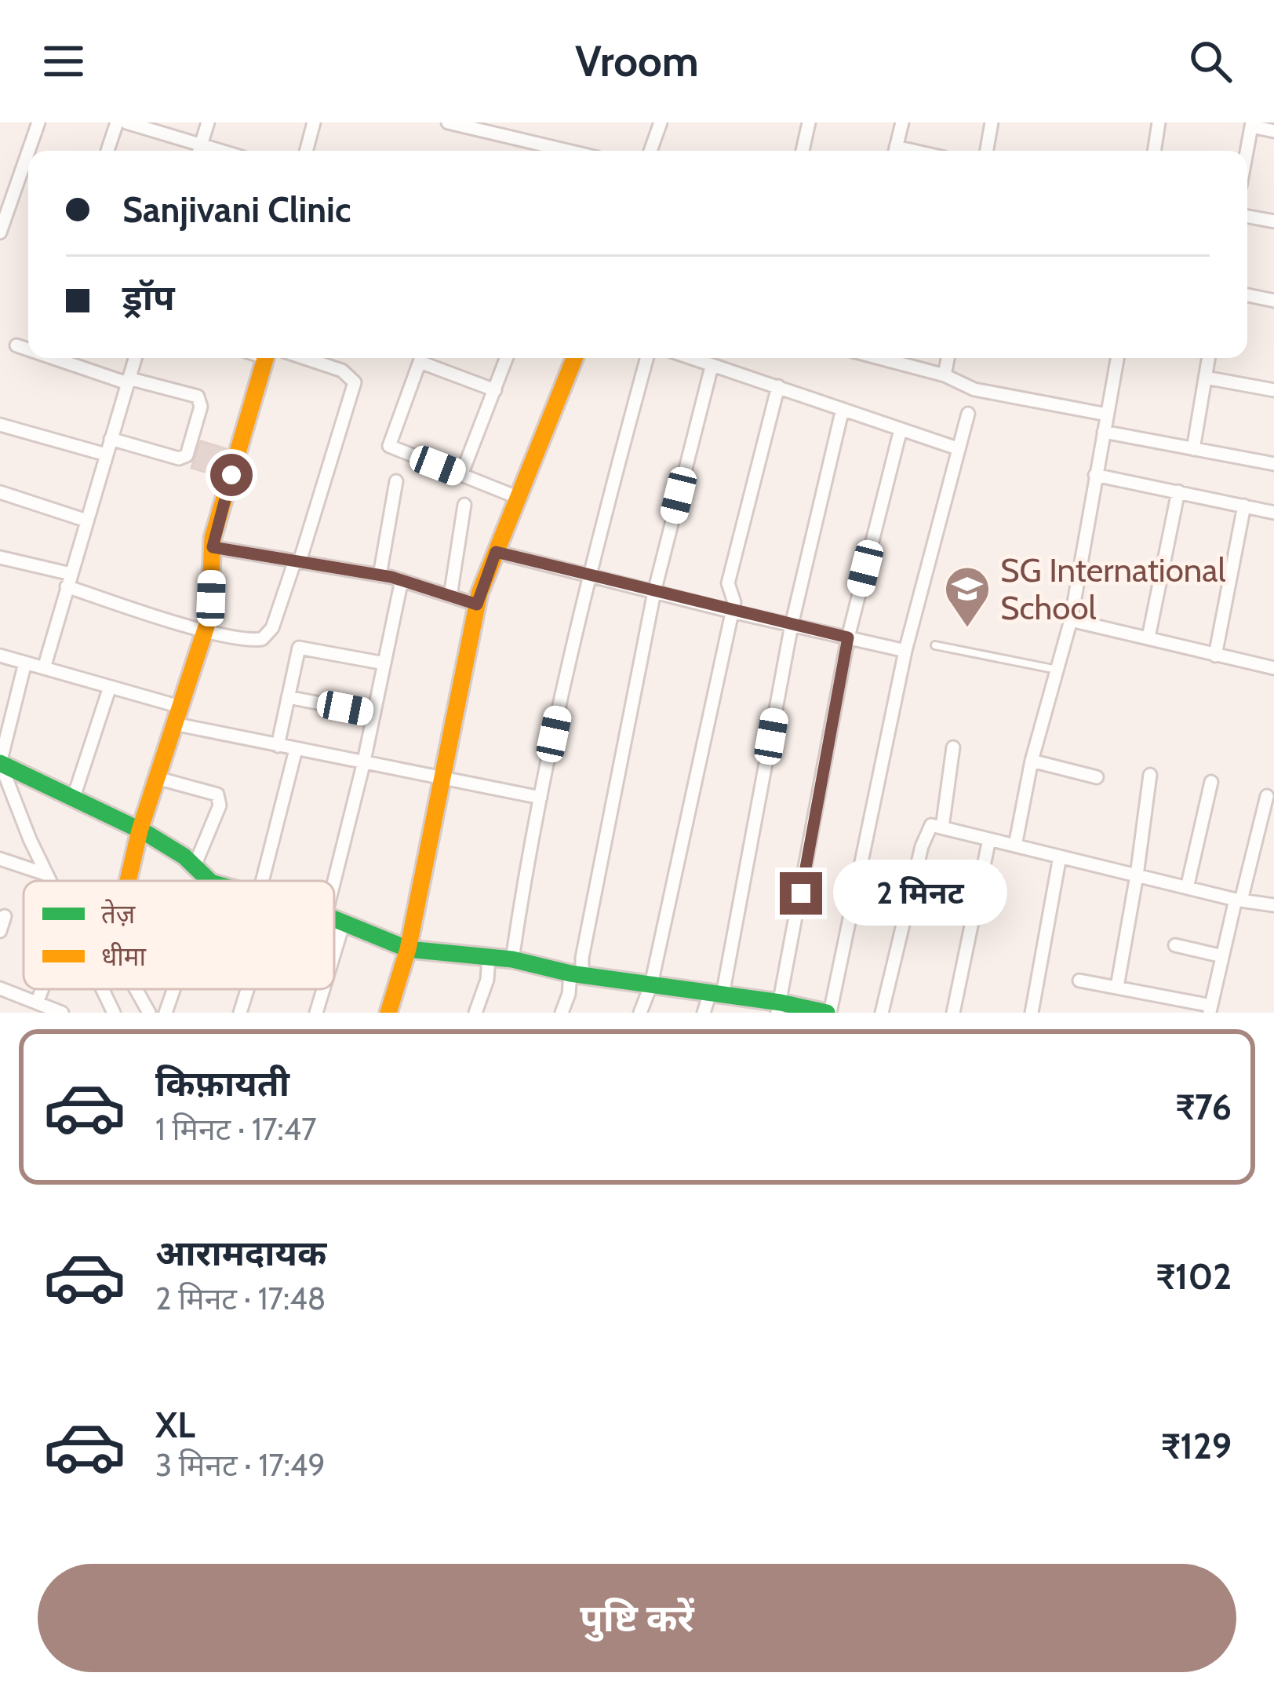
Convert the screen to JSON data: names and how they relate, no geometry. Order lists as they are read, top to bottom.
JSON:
{
  "places": {
    "school or university": ["SG International School"]
  },
  "legend": ["तेज़", "धीमा"],
  "page": {
    "header": "Vroom",
    "banner": ["Sanjivani Clinic", "ड्रॉप"],
    "bubble": "2 मिनट",
    "list": [
      {
        "name": "किफ़ायती",
        "note": "1 मिनट · 17:47",
        "value": "₹76"
      },
      {
        "name": "आरामदायक",
        "note": "2 मिनट · 17:48",
        "value": "₹102"
      },
      {
        "name": "XL",
        "note": "3 मिनट · 17:49",
        "value": "₹129"
      }
    ],
    "buttons": "पुष्टि करें"
  }
}
